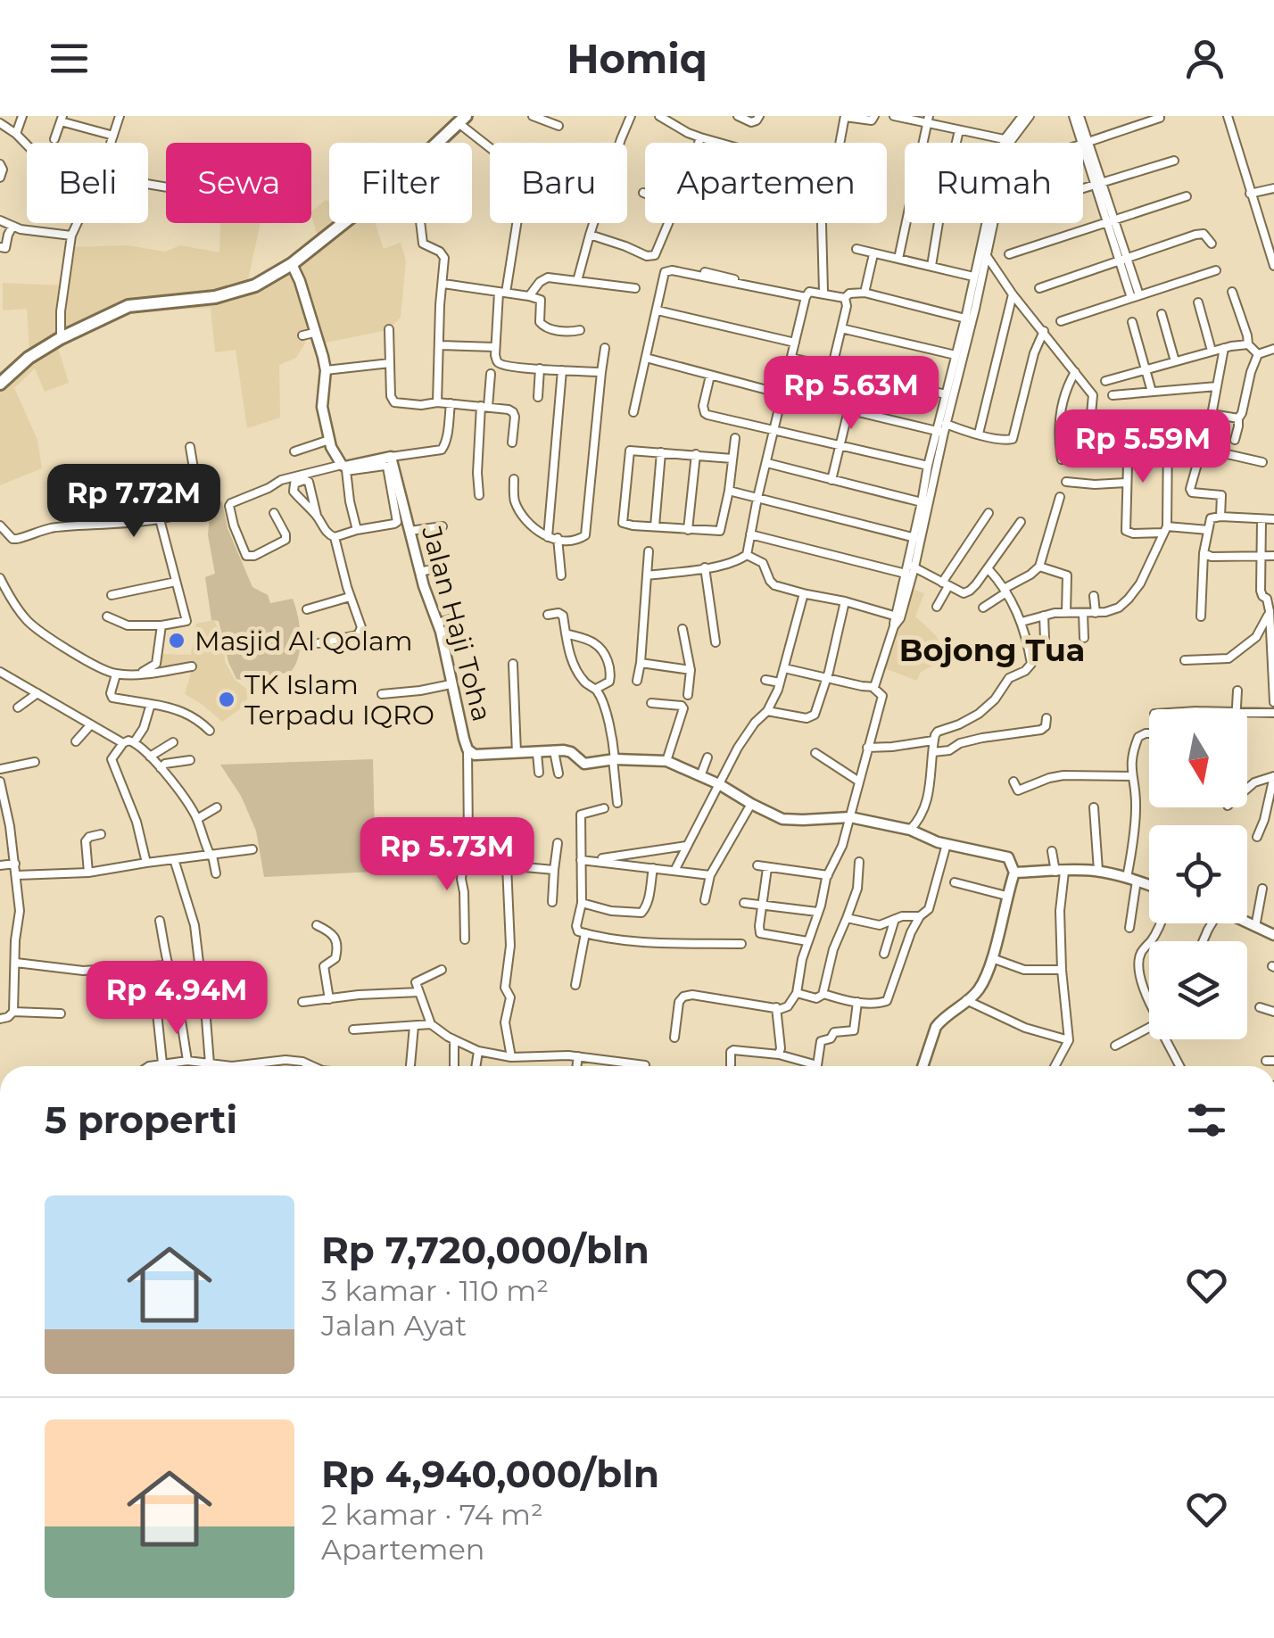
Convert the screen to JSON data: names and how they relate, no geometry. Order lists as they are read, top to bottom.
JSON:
{
  "streets": {
    "street": ["Jalan Haji Toha"]
  },
  "districts": ["Bojong Tua"],
  "places": ["Masjid Al Qolam", "TK Islam Terpadu IQRO"],
  "north": "bottom",
  "page": {
    "header": "Homiq",
    "chip": [
      "Beli",
      "Sewa",
      "Filter",
      "Baru",
      "Apartemen",
      "Rumah"
    ],
    "price": [
      "Rp 5.63M",
      "Rp 5.59M",
      "Rp 7.72M",
      "Rp 5.73M",
      "Rp 4.94M"
    ],
    "heading": "5 properti",
    "list": [
      {
        "name": "Rp 7,720,000/bln",
        "note": "3 kamar · 110 m² · Jalan Ayat"
      },
      {
        "name": "Rp 4,940,000/bln",
        "note": "2 kamar · 74 m² · Apartemen"
      }
    ]
  }
}
